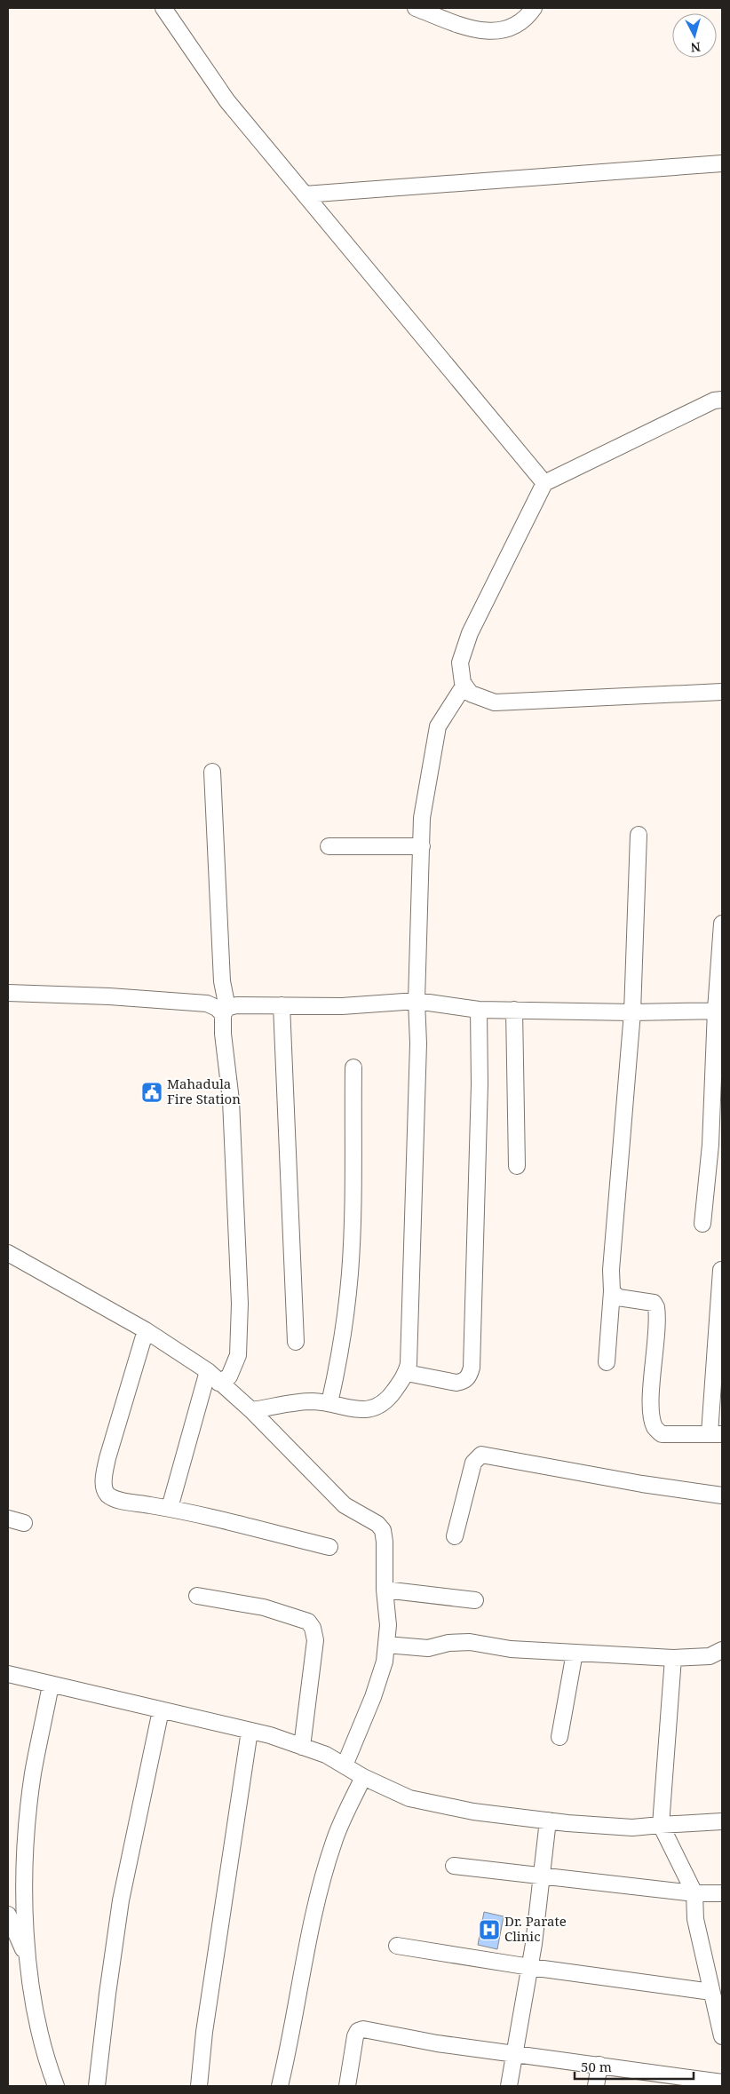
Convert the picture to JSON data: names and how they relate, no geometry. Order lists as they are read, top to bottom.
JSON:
{
  "places": {
    "public building": ["Mahadula Fire Station"],
    "hospital": ["Dr. Parate Clinic"]
  },
  "scale_bar": "50 m",
  "north": "bottom"
}
